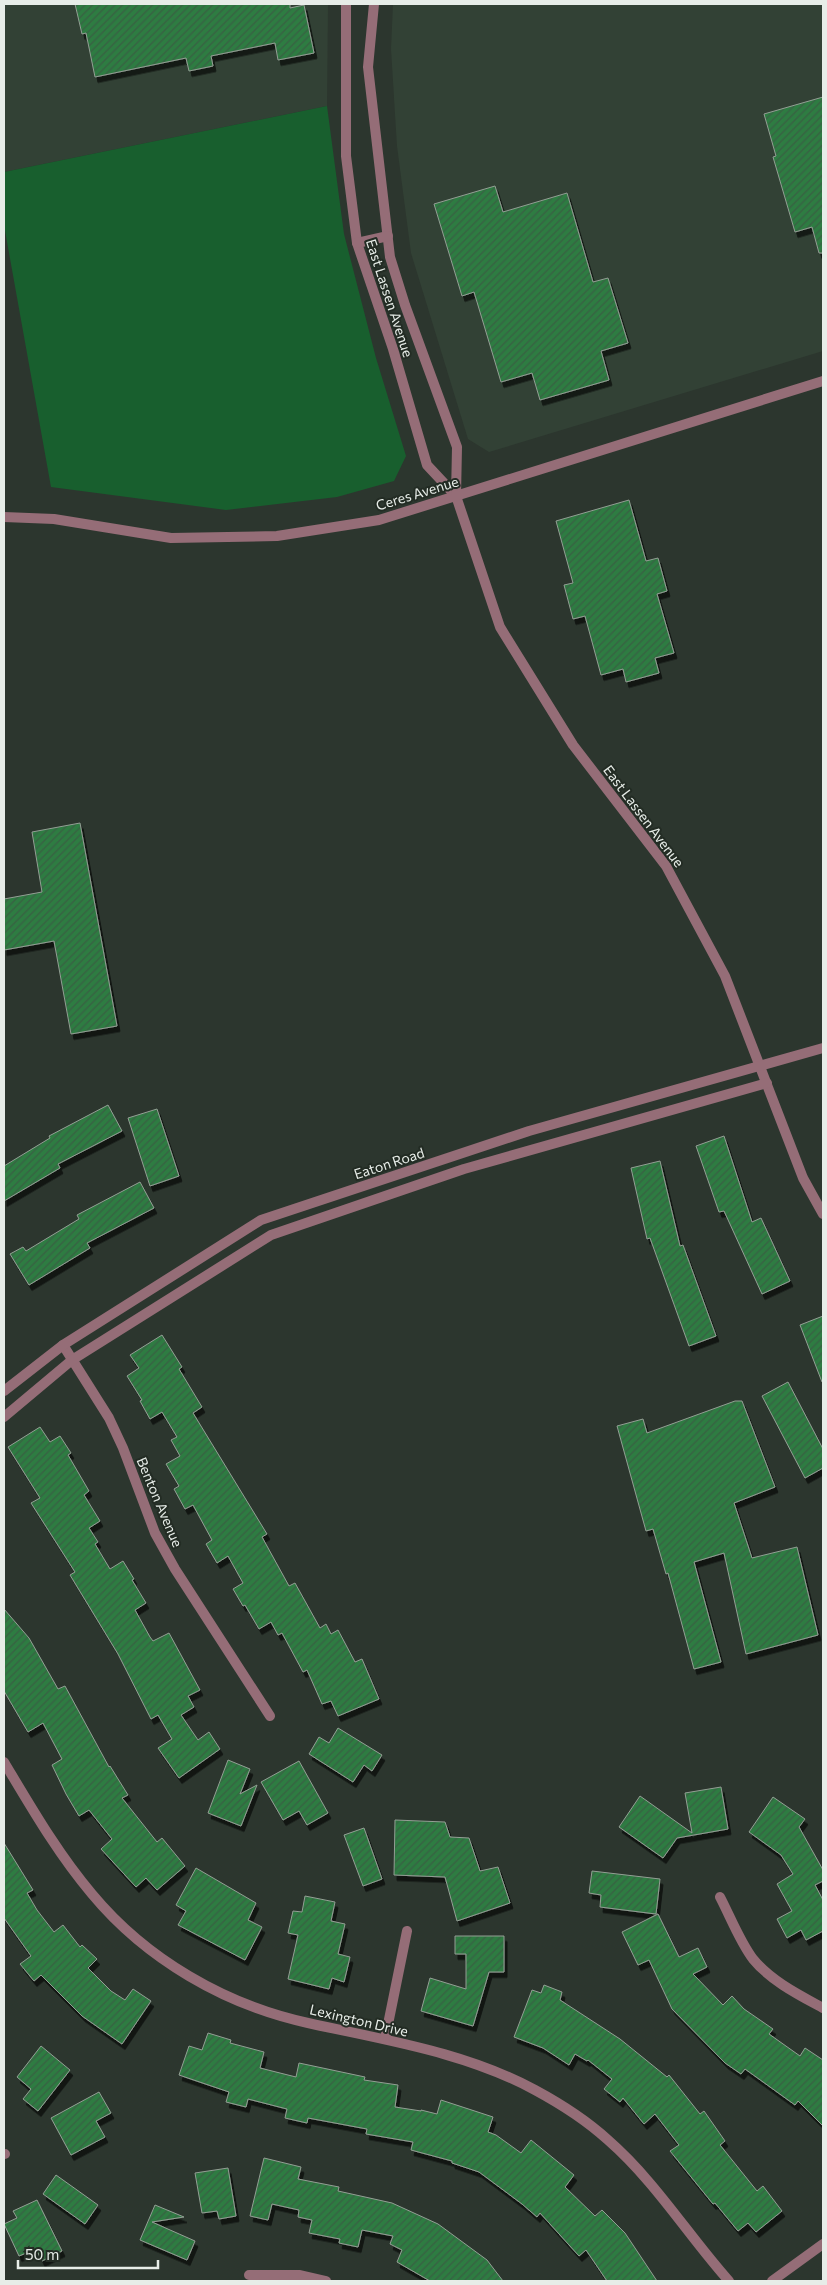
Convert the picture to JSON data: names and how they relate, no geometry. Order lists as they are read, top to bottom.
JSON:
{
  "streets": {
    "street": [
      "East Lassen Avenue",
      "Ceres Avenue",
      "Eaton Road",
      "Benton Avenue",
      "Lexington Drive"
    ]
  },
  "crossings": [
    ["East Lassen Avenue", "Ceres Avenue"],
    ["East Lassen Avenue", "Eaton Road"],
    ["Eaton Road", "Benton Avenue"]
  ],
  "scale_bar": "50 m"
}
